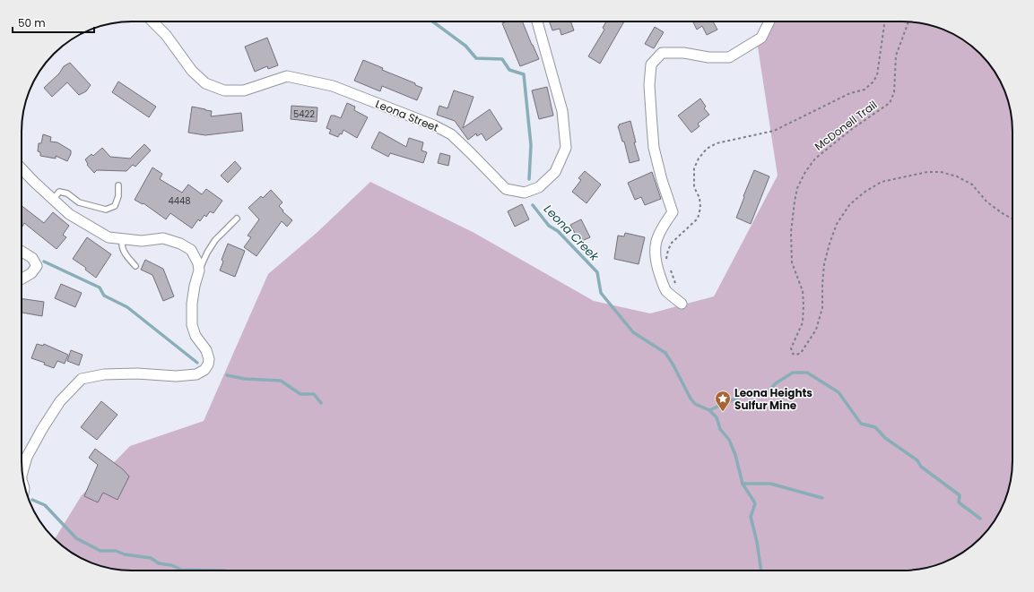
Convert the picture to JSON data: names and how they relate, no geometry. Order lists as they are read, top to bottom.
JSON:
{
  "streets": {
    "street": ["Leona Street"],
    "path": ["McDonell Trail"]
  },
  "water": ["Leona Creek"],
  "places": {
    "place": ["Leona Heights Sulfur Mine"]
  },
  "house_numbers": ["5422", "4448"],
  "scale_bar": "50 m"
}
